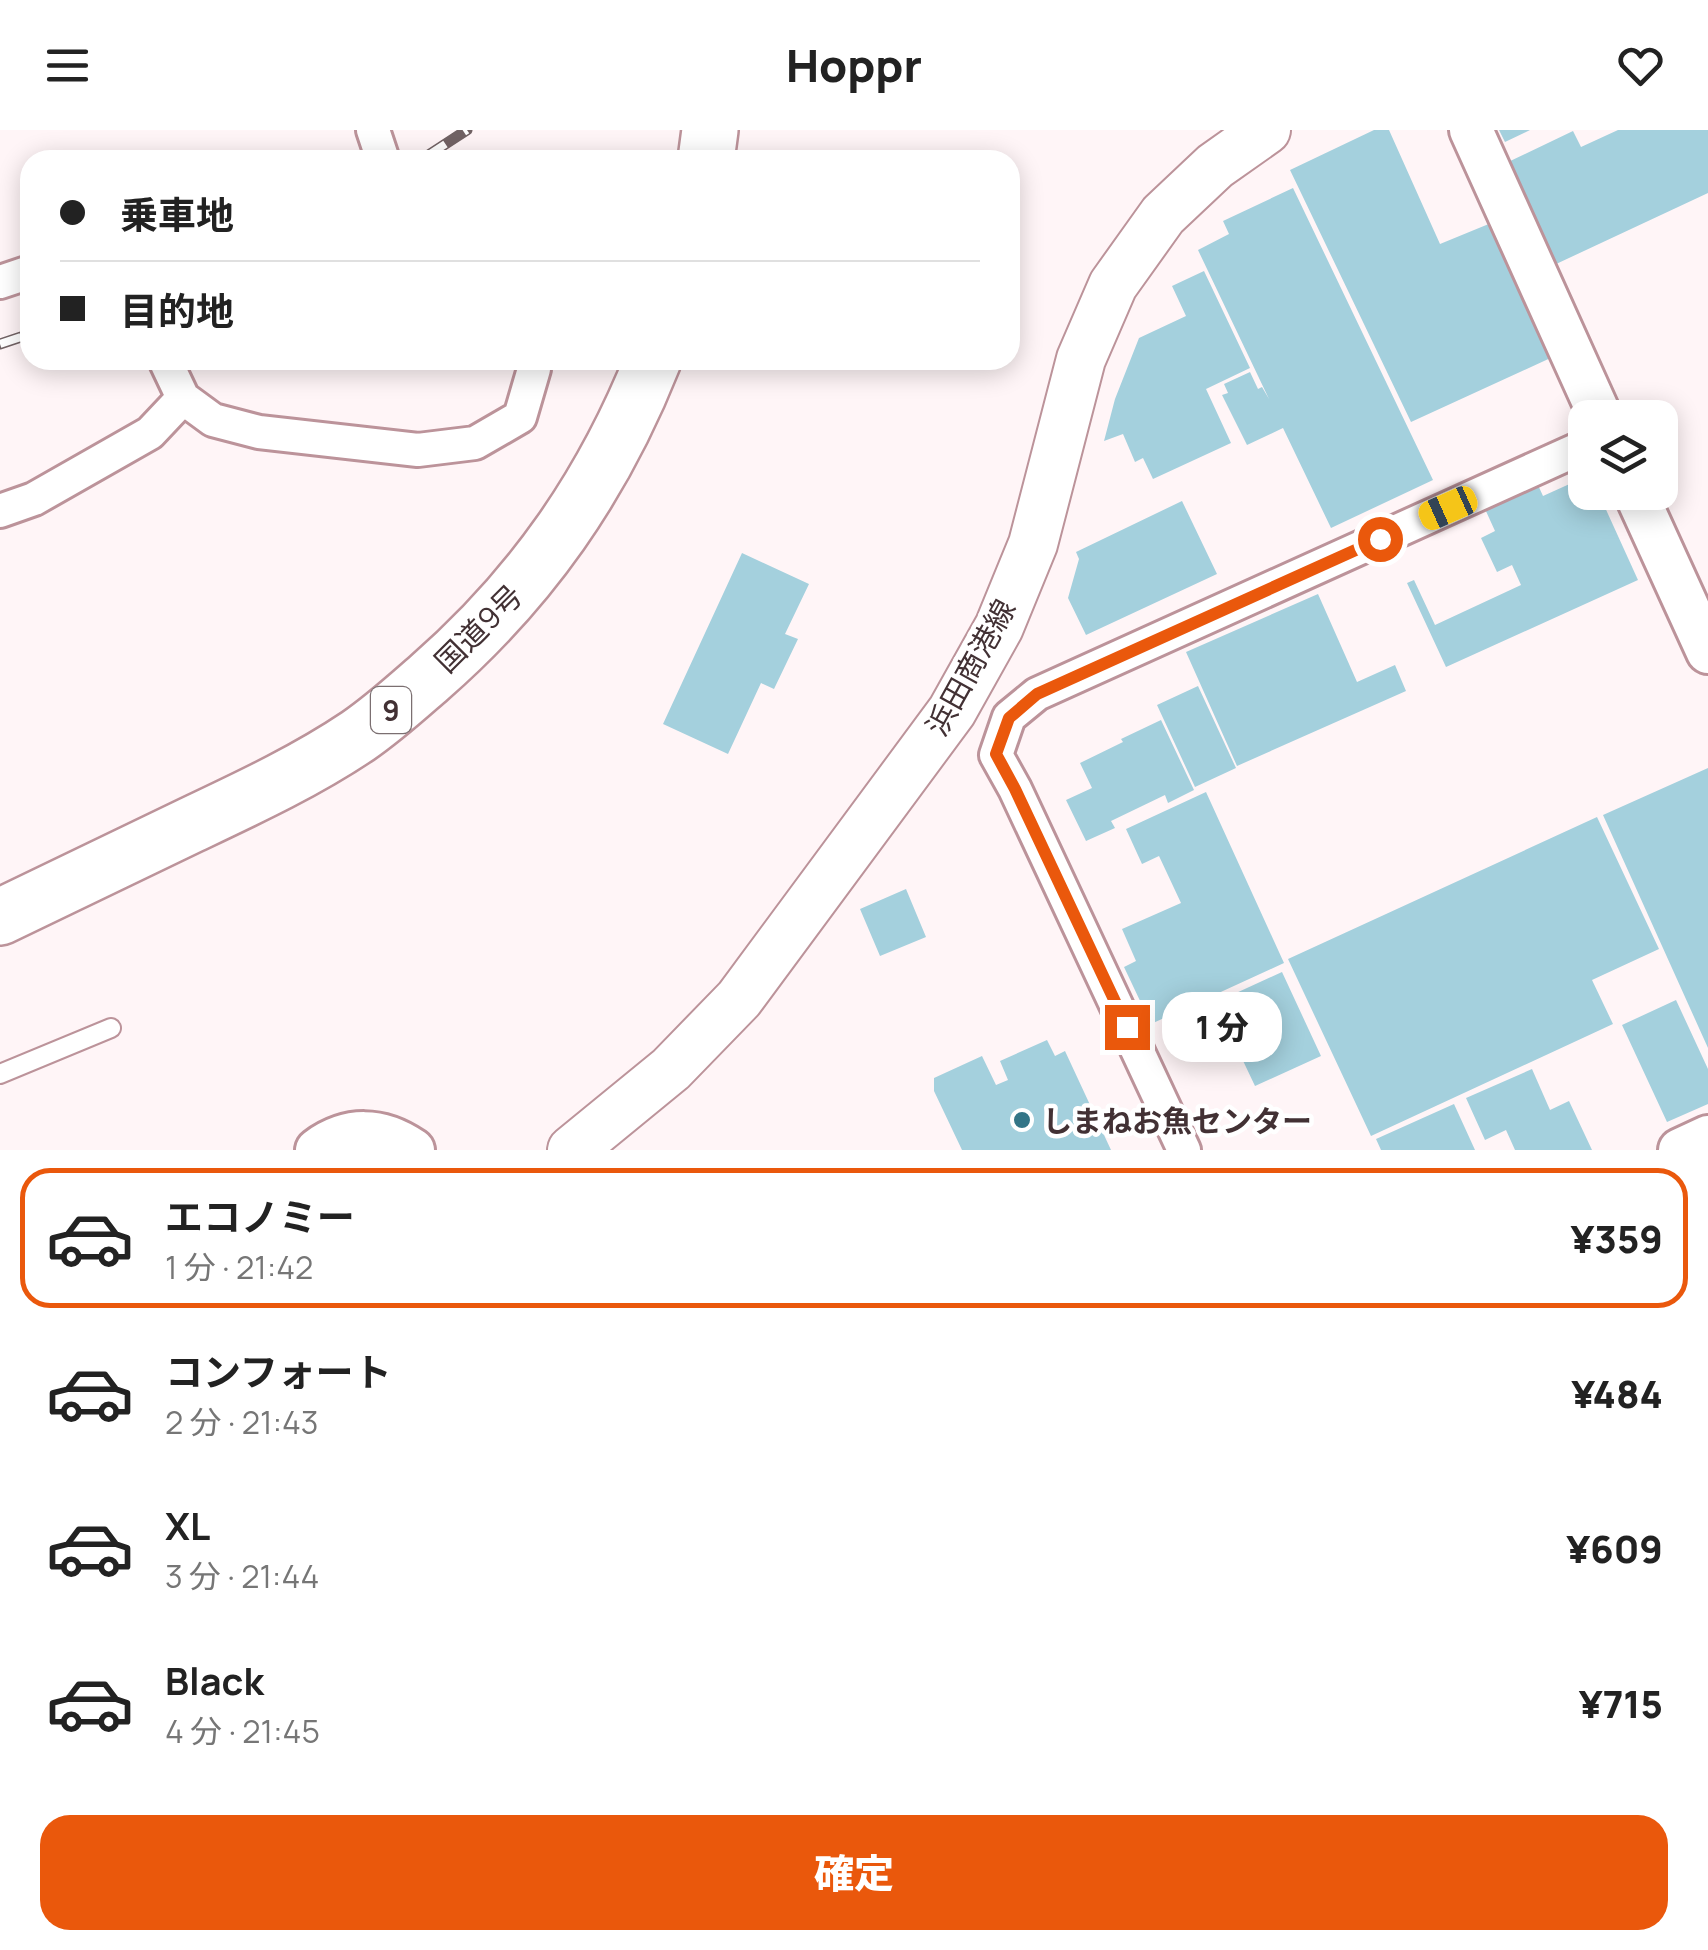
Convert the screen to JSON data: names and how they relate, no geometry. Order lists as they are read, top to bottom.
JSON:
{
  "streets": {
    "highway": ["国道9号", "9"],
    "main road": ["浜田商港線"]
  },
  "places": ["しまねお魚センター"],
  "page": {
    "header": "Hoppr",
    "banner": ["乗車地", "目的地"],
    "bubble": "1 分",
    "list": [
      {
        "name": "エコノミー",
        "note": "1 分 · 21:42",
        "value": "¥359"
      },
      {
        "name": "コンフォート",
        "note": "2 分 · 21:43",
        "value": "¥484"
      },
      {
        "name": "XL",
        "note": "3 分 · 21:44",
        "value": "¥609"
      },
      {
        "name": "Black",
        "note": "4 分 · 21:45",
        "value": "¥715"
      }
    ],
    "buttons": "確定"
  }
}
